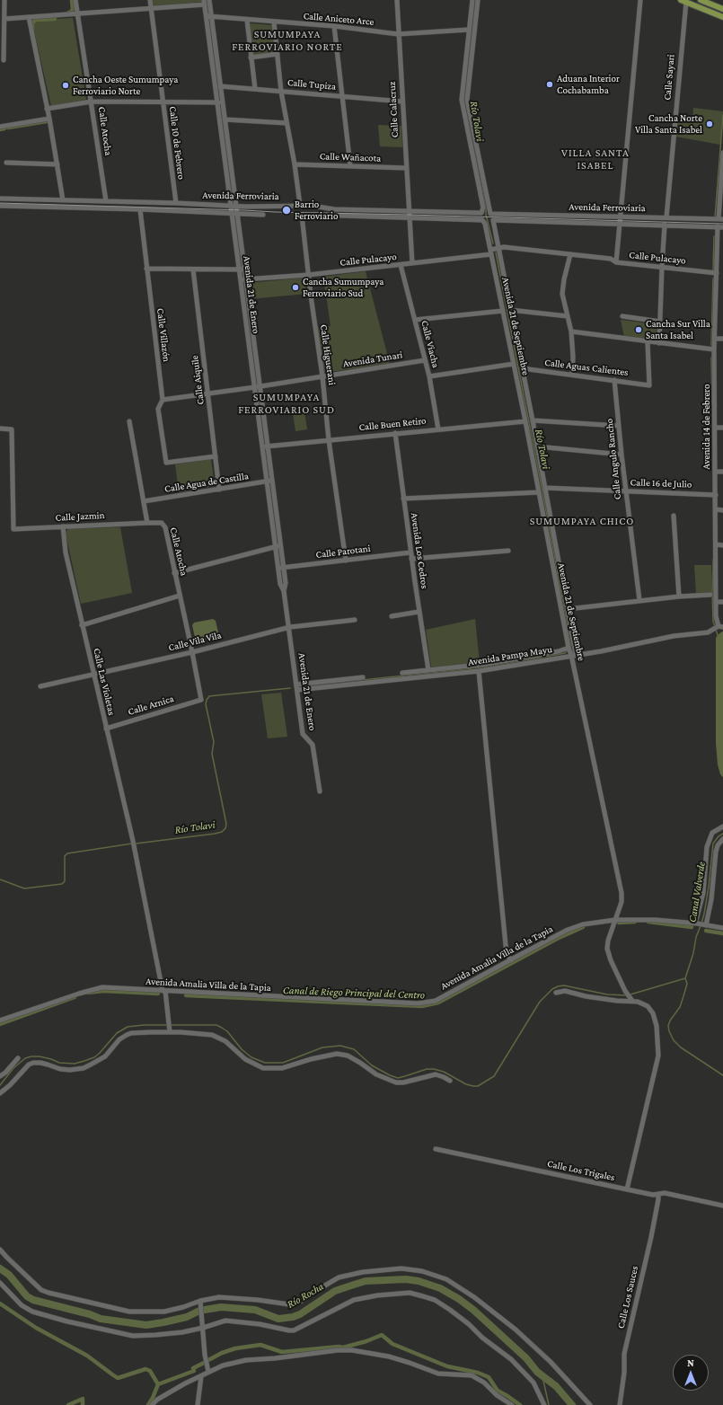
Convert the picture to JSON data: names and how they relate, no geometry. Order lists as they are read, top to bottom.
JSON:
{
  "streets": {
    "street": [
      "Calle Aniceto Arce",
      "Calle Sayari",
      "Calle Tupiza",
      "Calle Calacruz",
      "Calle Atocha",
      "Calle 10 de Febrero",
      "Calle Wañacota",
      "Avenida Ferroviaria",
      "Calle Pulacayo",
      "Avenida 21 de Enero",
      "Avenida 21 de Septiembre",
      "Calle Villazón",
      "Calle Viacha",
      "Calle Higuerani",
      "Avenida Tunari",
      "Calle Aguas Calientes",
      "Calle Aiquile",
      "Calle Buen Retiro",
      "Avenida 14 de Febrero",
      "Calle Angulo Rancho",
      "Calle Agua de Castilla",
      "Calle 16 de Julio",
      "Calle Jazmin",
      "Avenida Los Cedros",
      "Calle Parotani",
      "Calle Vila Vila",
      "Avenida Pampa Mayu",
      "Calle Las Violetas",
      "Calle Arnica",
      "Avenida Amalia Villa de la Tapia",
      "Calle Los Trigales",
      "Calle Los Sauces"
    ]
  },
  "crossings": [
    ["Calle Aniceto Arce", "Calle Calacruz"],
    ["Calle Aniceto Arce", "Avenida Ferroviaria"],
    ["Calle Aniceto Arce", "Avenida 21 de Enero"],
    ["Calle Sayari", "Avenida Ferroviaria"],
    ["Calle Tupiza", "Calle Calacruz"],
    ["Calle Tupiza", "Avenida 21 de Enero"],
    ["Calle Calacruz", "Calle Wañacota"],
    ["Calle Calacruz", "Avenida Ferroviaria"],
    ["Calle Calacruz", "Avenida 21 de Septiembre"],
    ["Calle Atocha", "Avenida Ferroviaria"],
    ["Calle Atocha", "Calle Jazmin"],
    ["Calle Atocha", "Calle Vila Vila"],
    ["Calle Atocha", "Calle Arnica"],
    ["Calle 10 de Febrero", "Avenida Ferroviaria"],
    ["Avenida Ferroviaria", "Avenida 21 de Enero"],
    ["Avenida Ferroviaria", "Avenida 21 de Septiembre"],
    ["Avenida Ferroviaria", "Calle Villazón"],
    ["Avenida Ferroviaria", "Avenida 14 de Febrero"],
    ["Calle Pulacayo", "Avenida 21 de Enero"],
    ["Calle Pulacayo", "Avenida 21 de Septiembre"],
    ["Calle Pulacayo", "Calle Viacha"],
    ["Calle Pulacayo", "Calle Higuerani"],
    ["Calle Pulacayo", "Avenida 14 de Febrero"],
    ["Avenida 21 de Enero", "Avenida Tunari"],
    ["Avenida 21 de Enero", "Calle Buen Retiro"],
    ["Avenida 21 de Enero", "Calle Agua de Castilla"],
    ["Avenida 21 de Enero", "Calle Parotani"],
    ["Avenida 21 de Enero", "Calle Vila Vila"],
    ["Avenida 21 de Enero", "Avenida Pampa Mayu"],
    ["Avenida 21 de Septiembre", "Calle Aguas Calientes"],
    ["Avenida 21 de Septiembre", "Calle Buen Retiro"],
    ["Avenida 21 de Septiembre", "Calle 16 de Julio"],
    ["Avenida 21 de Septiembre", "Avenida Pampa Mayu"],
    ["Avenida 21 de Septiembre", "Avenida Amalia Villa de la Tapia"],
    ["Calle Villazón", "Avenida Tunari"],
    ["Calle Villazón", "Calle Aiquile"],
    ["Calle Viacha", "Avenida Tunari"],
    ["Calle Viacha", "Calle Buen Retiro"],
    ["Calle Higuerani", "Avenida Tunari"],
    ["Calle Higuerani", "Calle Buen Retiro"],
    ["Calle Higuerani", "Calle Parotani"],
    ["Avenida Tunari", "Calle Aiquile"],
    ["Calle Aguas Calientes", "Calle Angulo Rancho"],
    ["Calle Aiquile", "Calle Agua de Castilla"],
    ["Calle Buen Retiro", "Avenida Los Cedros"],
    ["Avenida 14 de Febrero", "Calle 16 de Julio"],
    ["Avenida 14 de Febrero", "Avenida Pampa Mayu"],
    ["Calle Angulo Rancho", "Calle 16 de Julio"],
    ["Calle Jazmin", "Calle Las Violetas"],
    ["Avenida Los Cedros", "Calle Parotani"],
    ["Avenida Los Cedros", "Avenida Pampa Mayu"],
    ["Calle Vila Vila", "Calle Las Violetas"],
    ["Calle Las Violetas", "Calle Arnica"],
    ["Calle Las Violetas", "Avenida Amalia Villa de la Tapia"],
    ["Calle Los Trigales", "Calle Los Sauces"]
  ],
  "districts": [
    "SUMUMPAYA FERROVIARIO NORTE",
    "VILLA SANTA ISABEL",
    "SUMUMPAYA FERROVIARIO SUD",
    "SUMUMPAYA CHICO"
  ],
  "water": [
    "Río Tolavi",
    "Canal Valverde",
    "Canal de Riego Principal del Centro",
    "Río Rocha"
  ],
  "places": [
    "Aduana Interior Cochabamba",
    "Cancha Oeste Sumumpaya Ferroviario Norte",
    "Cancha Norte Villa Santa Isabel",
    "Barrio Ferroviario",
    "Cancha Sumumpaya Ferroviario Sud",
    "Cancha Sur Villa Santa Isabel"
  ],
  "north": "top"
}
